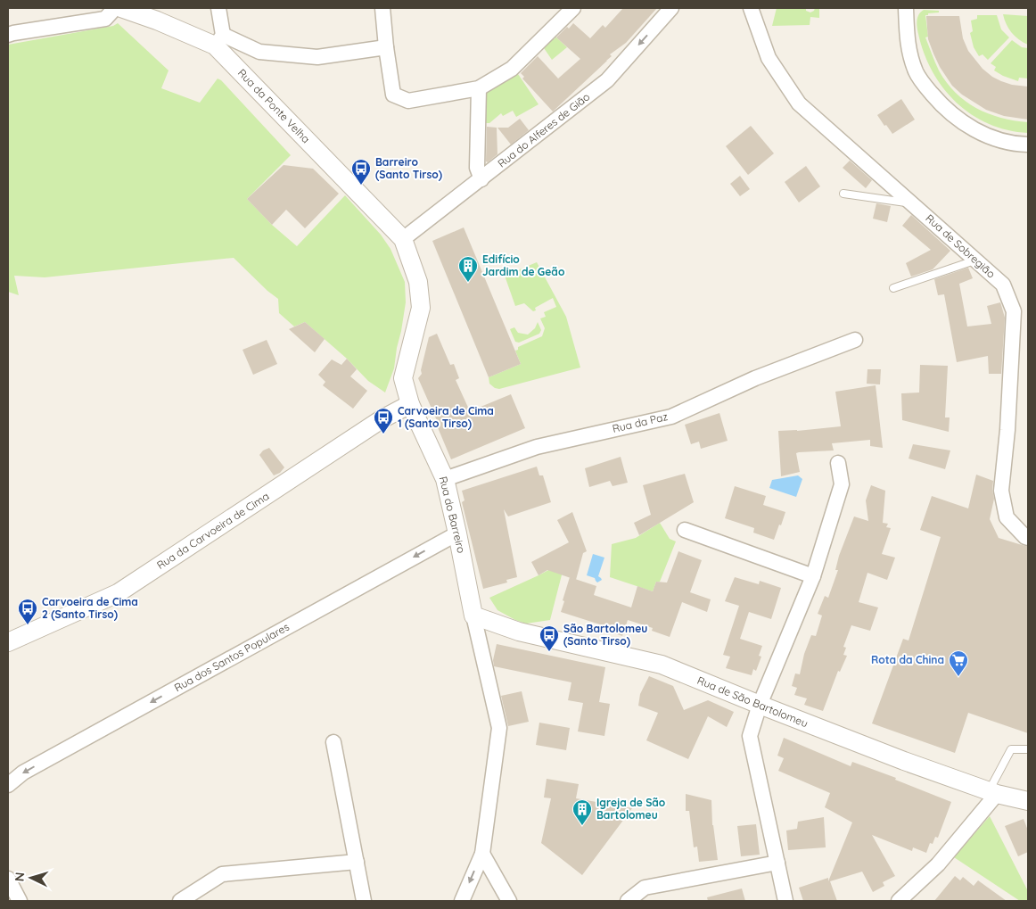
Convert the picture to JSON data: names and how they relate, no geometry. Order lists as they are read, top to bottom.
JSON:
{
  "streets": {
    "street": [
      "Rua da Ponte Velha",
      "Rua do Alferes de Gião",
      "Rua de Sobregião",
      "Rua da Paz",
      "Rua do Barreiro",
      "Rua da Carvoeira de Cima",
      "Rua dos Santos Populares",
      "Rua de São Bartolomeu"
    ]
  },
  "crossings": [
    ["Rua da Ponte Velha", "Rua do Alferes de Gião"],
    ["Rua da Ponte Velha", "Rua do Barreiro"],
    ["Rua do Alferes de Gião", "Rua do Barreiro"],
    ["Rua da Paz", "Rua do Barreiro"],
    ["Rua do Barreiro", "Rua da Carvoeira de Cima"],
    ["Rua do Barreiro", "Rua dos Santos Populares"],
    ["Rua do Barreiro", "Rua de São Bartolomeu"]
  ],
  "one_way": ["Rua dos Santos Populares"],
  "places": {
    "bus stop": [
      "Barreiro (Santo Tirso)",
      "Carvoeira de Cima 1 (Santo Tirso)",
      "Carvoeira de Cima 2 (Santo Tirso)",
      "São Bartolomeu (Santo Tirso)"
    ],
    "building": ["Edifício Jardim de Geão", "Igreja de São Bartolomeu"],
    "supermarket": ["Rota da China"]
  },
  "north": "left"
}
